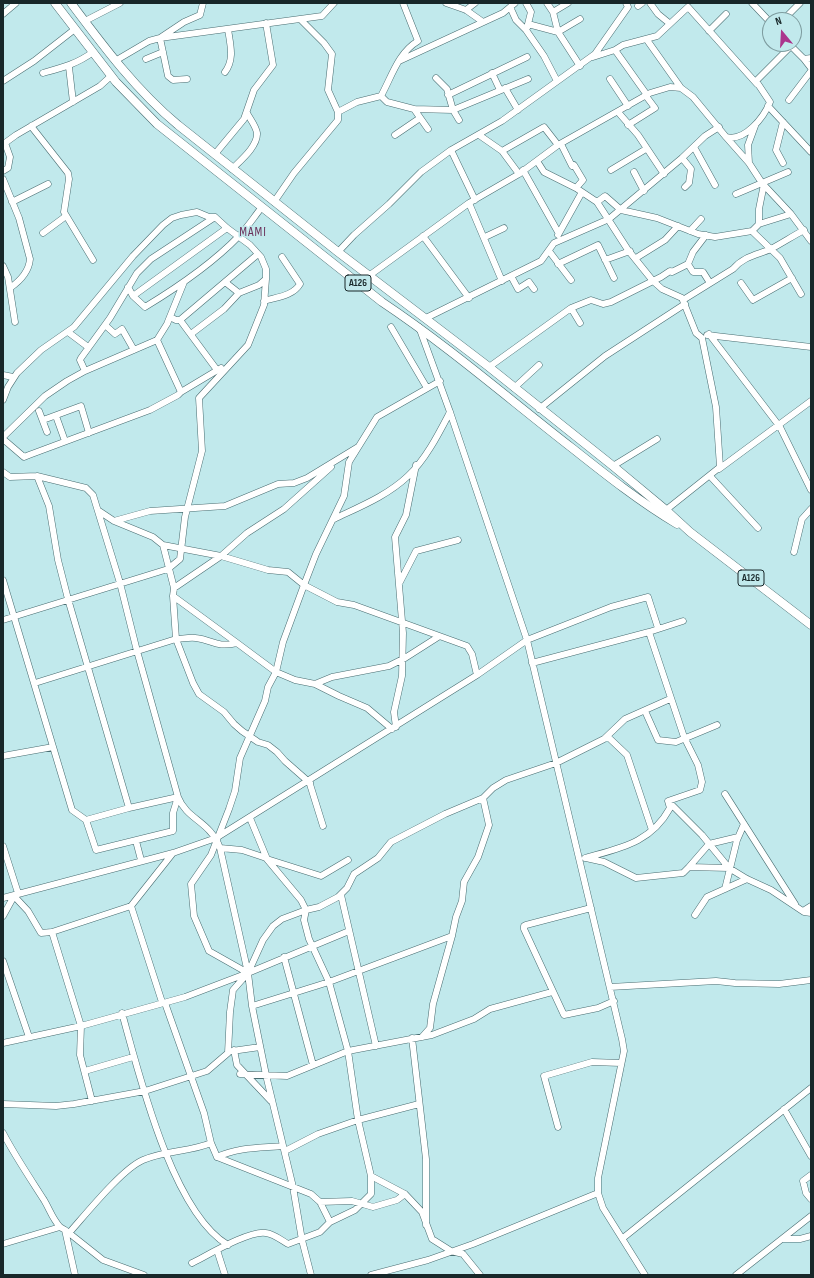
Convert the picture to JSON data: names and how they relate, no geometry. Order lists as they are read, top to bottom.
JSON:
{
  "streets": {
    "highway": ["A126"]
  },
  "districts": ["MAMI"],
  "north": "top"
}
